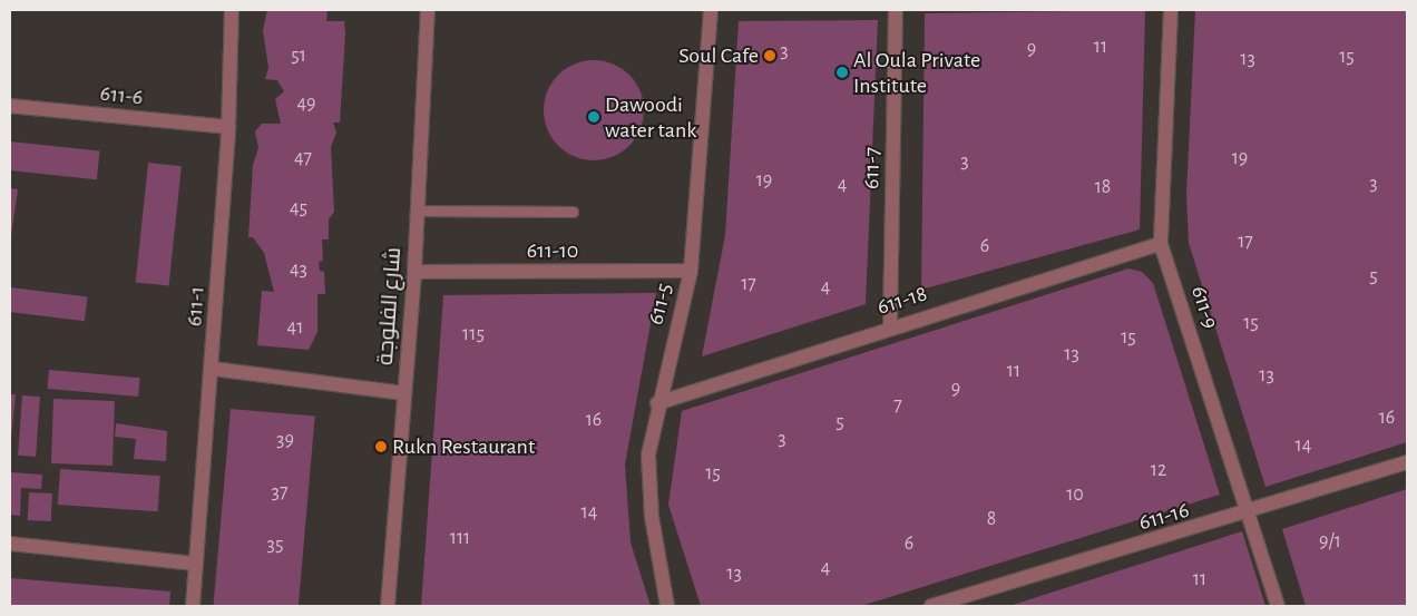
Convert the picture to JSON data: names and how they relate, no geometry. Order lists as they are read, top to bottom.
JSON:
{
  "streets": {
    "street": [
      "611-6",
      "611-7",
      "611-10",
      "611-18",
      "611-5",
      "611-1",
      "شارع الفلوجة",
      "611-9",
      "611-16"
    ]
  },
  "crossings": [
    ["611-6", "611-1"],
    ["611-7", "611-18"],
    ["611-10", "611-5"],
    ["611-10", "شارع الفلوجة"],
    ["611-18", "611-5"],
    ["611-18", "611-9"],
    ["611-9", "611-16"]
  ],
  "places": [
    "Soul Cafe",
    "Al Oula Private Institute",
    "Dawoodi water tank",
    "Rukn Restaurant"
  ],
  "house_numbers": [
    "11",
    "9",
    "3",
    "51",
    "15",
    "13",
    "49",
    "47",
    "19",
    "3",
    "19",
    "3",
    "4",
    "18",
    "45",
    "17",
    "6",
    "43",
    "5",
    "17",
    "4",
    "15",
    "41",
    "115",
    "15",
    "13",
    "11",
    "13",
    "9",
    "7",
    "16",
    "16",
    "5",
    "3",
    "39",
    "14",
    "12",
    "15",
    "37",
    "10",
    "14",
    "8",
    "111",
    "9/1",
    "6",
    "35",
    "4",
    "13",
    "11"
  ]
}
